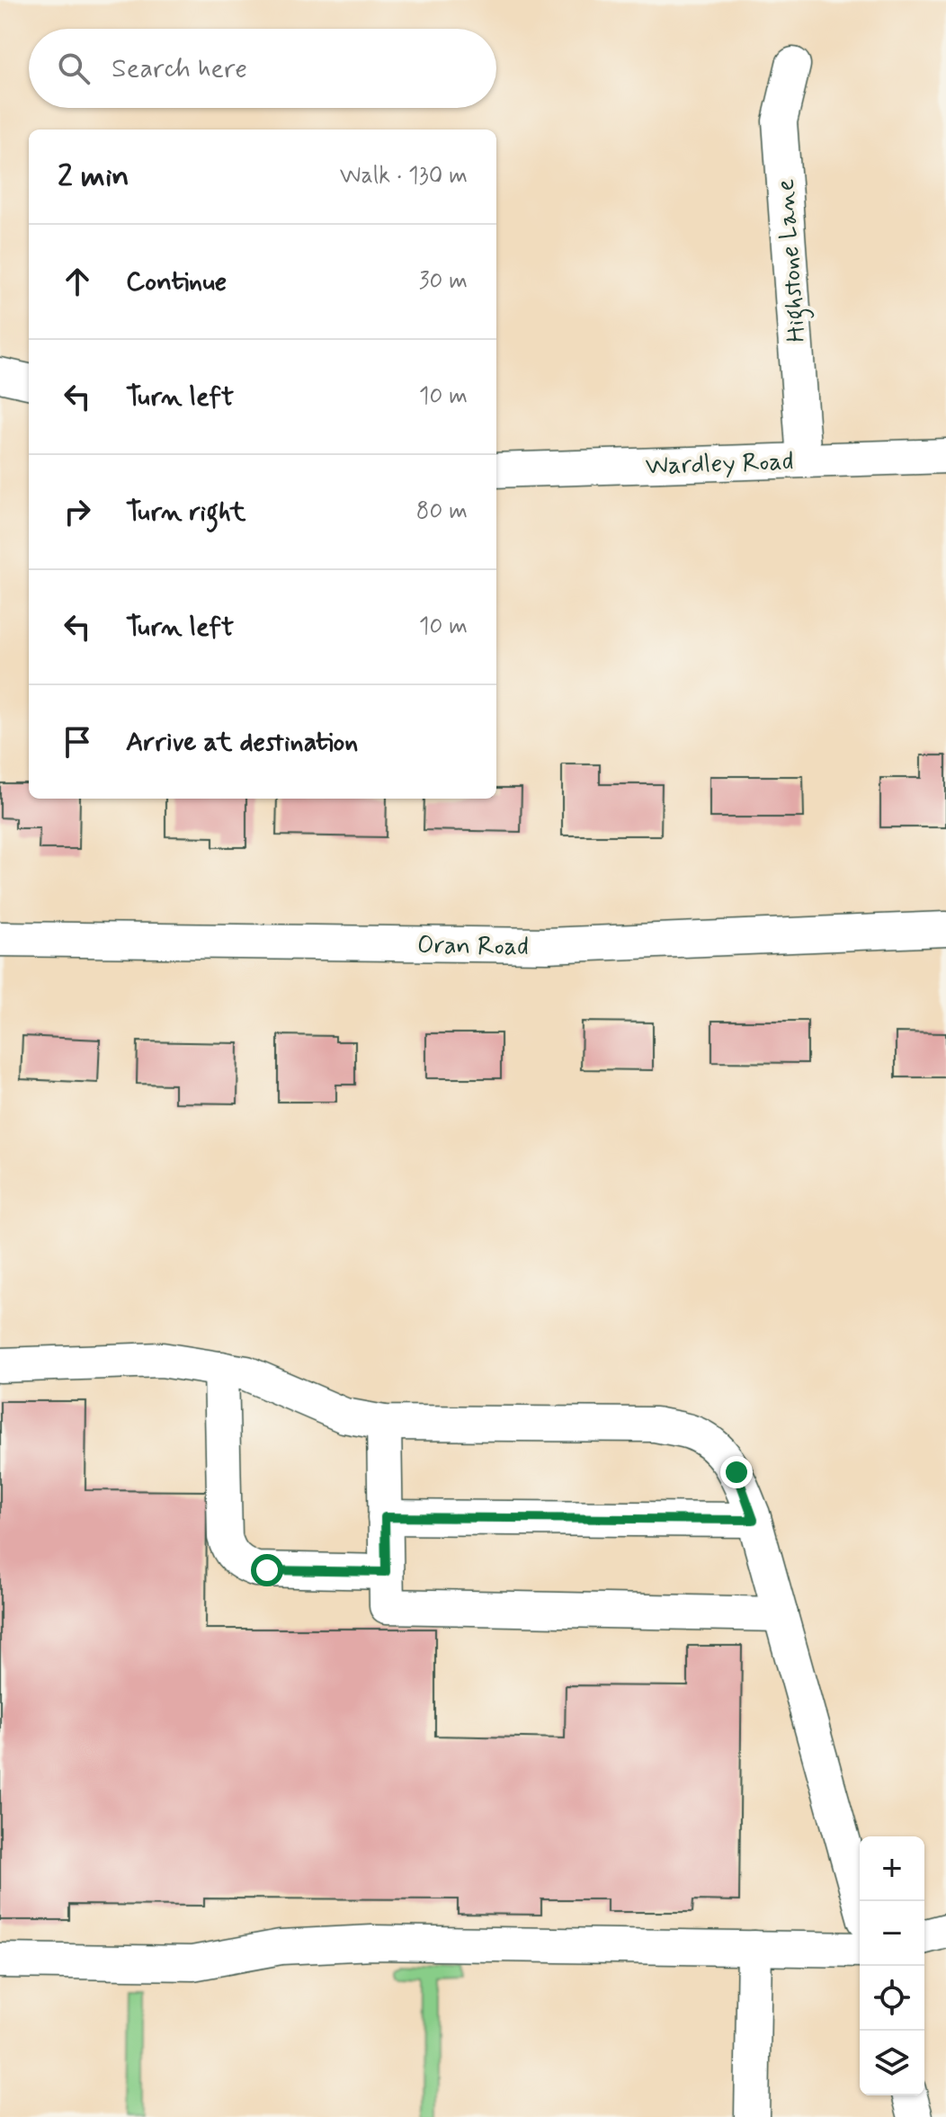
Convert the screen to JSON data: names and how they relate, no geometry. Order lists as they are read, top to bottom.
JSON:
{
  "streets": {
    "street": ["Highstone Lane", "Wardley Road", "Oran Road"]
  },
  "crossings": [
    ["Highstone Lane", "Wardley Road"]
  ],
  "page": {
    "search": "Search here",
    "heading": ["2 min", "Walk · 130 m"],
    "list": [
      ["Continue", "30 m"],
      ["Turn left", "10 m"],
      ["Turn right", "80 m"],
      ["Turn left", "10 m"],
      "Arrive at destination"
    ],
    "map_buttons": ["+", "−"]
  }
}
